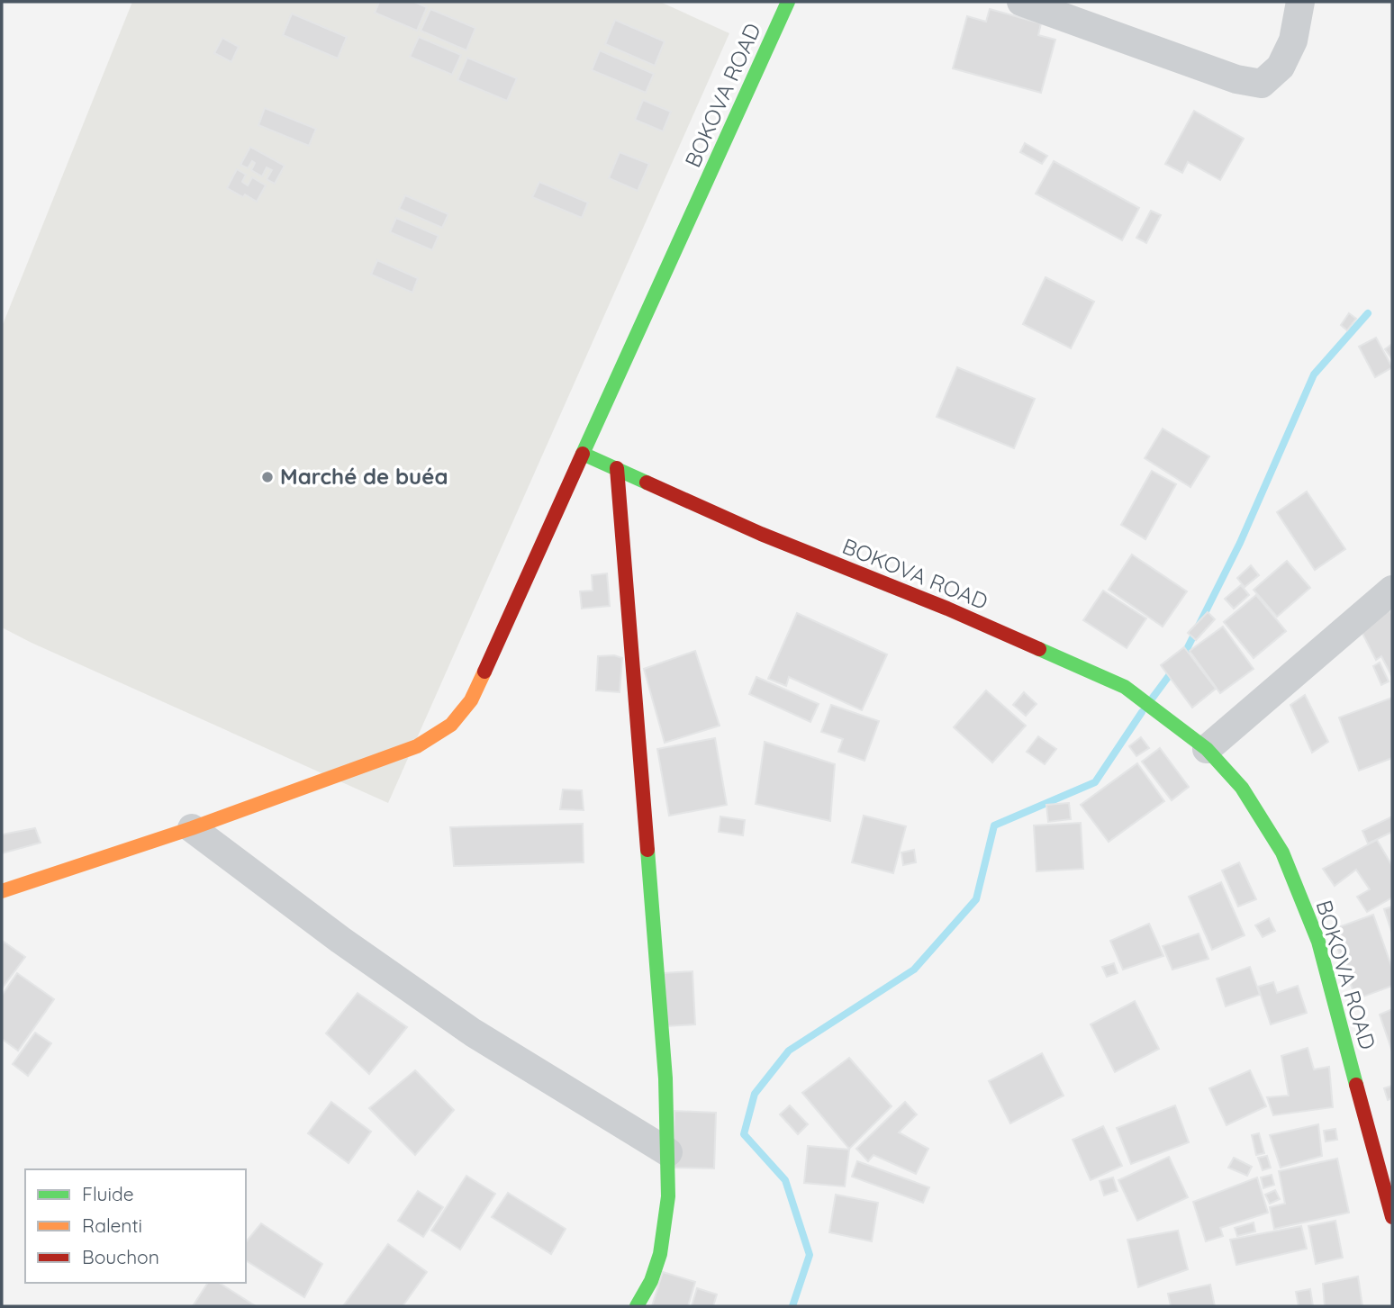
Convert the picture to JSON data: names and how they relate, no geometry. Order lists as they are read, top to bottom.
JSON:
{
  "streets": {
    "street": ["BOKOVA ROAD"]
  },
  "places": ["Marché de buéa"],
  "legend": ["Fluide", "Ralenti", "Bouchon"]
}
